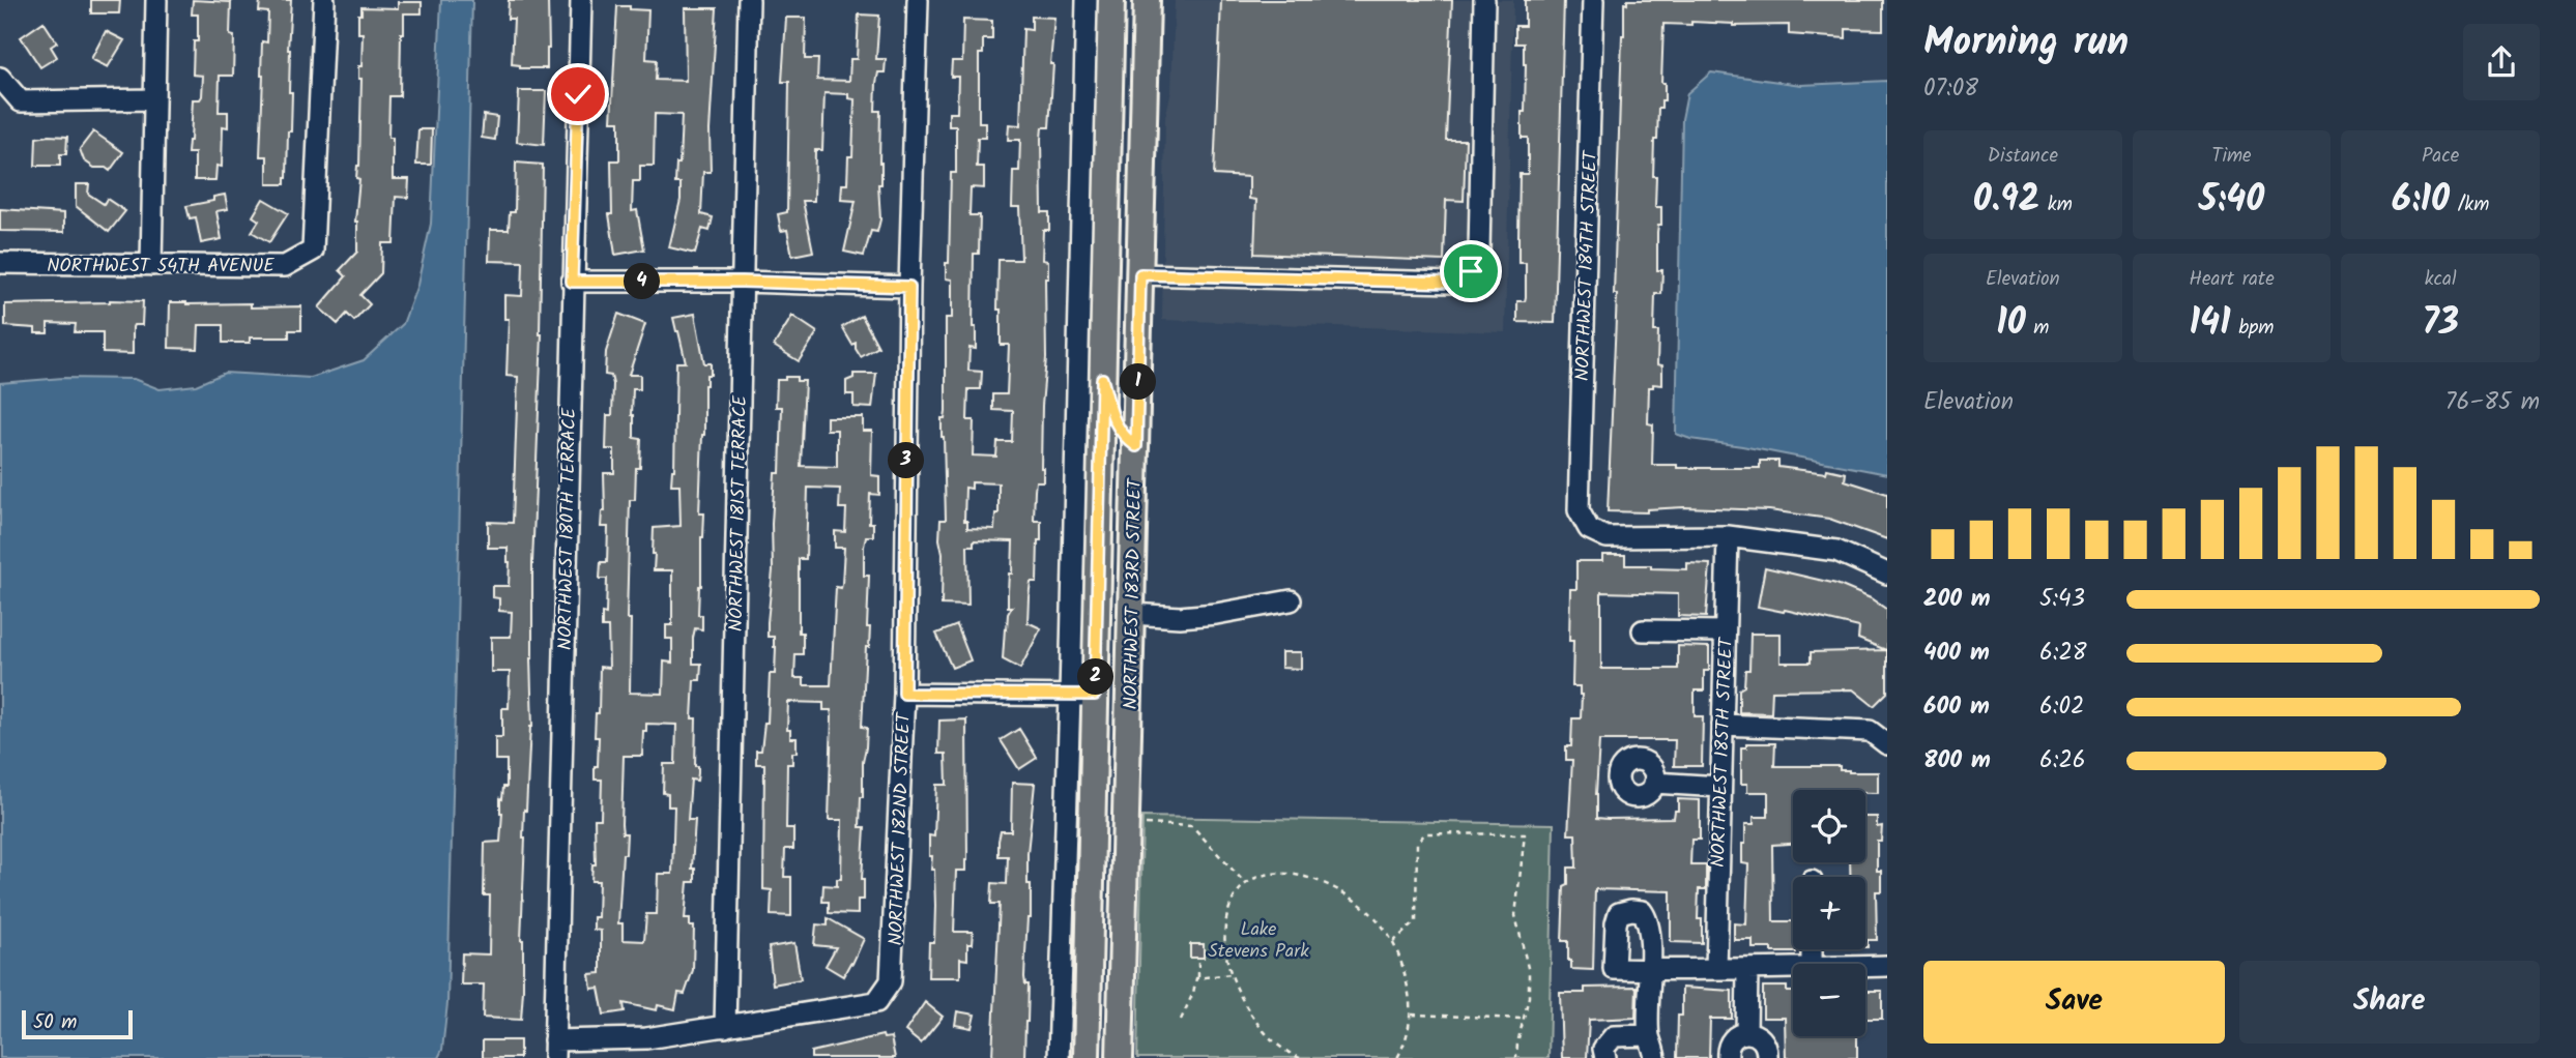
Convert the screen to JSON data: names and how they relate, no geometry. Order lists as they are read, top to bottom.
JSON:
{
  "streets": {
    "main road": ["NORTHWEST 183RD STREET"],
    "street": [
      "NORTHWEST 54TH AVENUE",
      "NORTHWEST 184TH STREET",
      "NORTHWEST 181ST TERRACE",
      "NORTHWEST 180TH TERRACE",
      "NORTHWEST 185TH STREET",
      "NORTHWEST 182ND STREET"
    ]
  },
  "crossings": [
    ["NORTHWEST 184TH STREET", "NORTHWEST 185TH STREET"],
    ["NORTHWEST 181ST TERRACE", "NORTHWEST 182ND STREET"]
  ],
  "parks": ["Lake Stevens Park"],
  "scale_bar": "50 m",
  "page": {
    "heading": ["Morning run", "07:08"],
    "stats": [
      ["Distance", "0.92 km"],
      ["Time", "5:40"],
      ["Pace", "6:10 /km"],
      ["Elevation", "10 m"],
      ["Heart rate", "141 bpm"],
      ["kcal", "73"]
    ],
    "pins": [
      "4",
      "1",
      "3",
      "2"
    ],
    "chart": ["Elevation", "76–85 m"],
    "list": [
      {
        "name": "200 m",
        "note": "5:43"
      },
      {
        "name": "400 m",
        "note": "6:28"
      },
      {
        "name": "600 m",
        "note": "6:02"
      },
      {
        "name": "800 m",
        "note": "6:26"
      }
    ],
    "map_buttons": ["+", "−"],
    "buttons": ["Save", "Share"],
    "scale": "50 m"
  }
}
